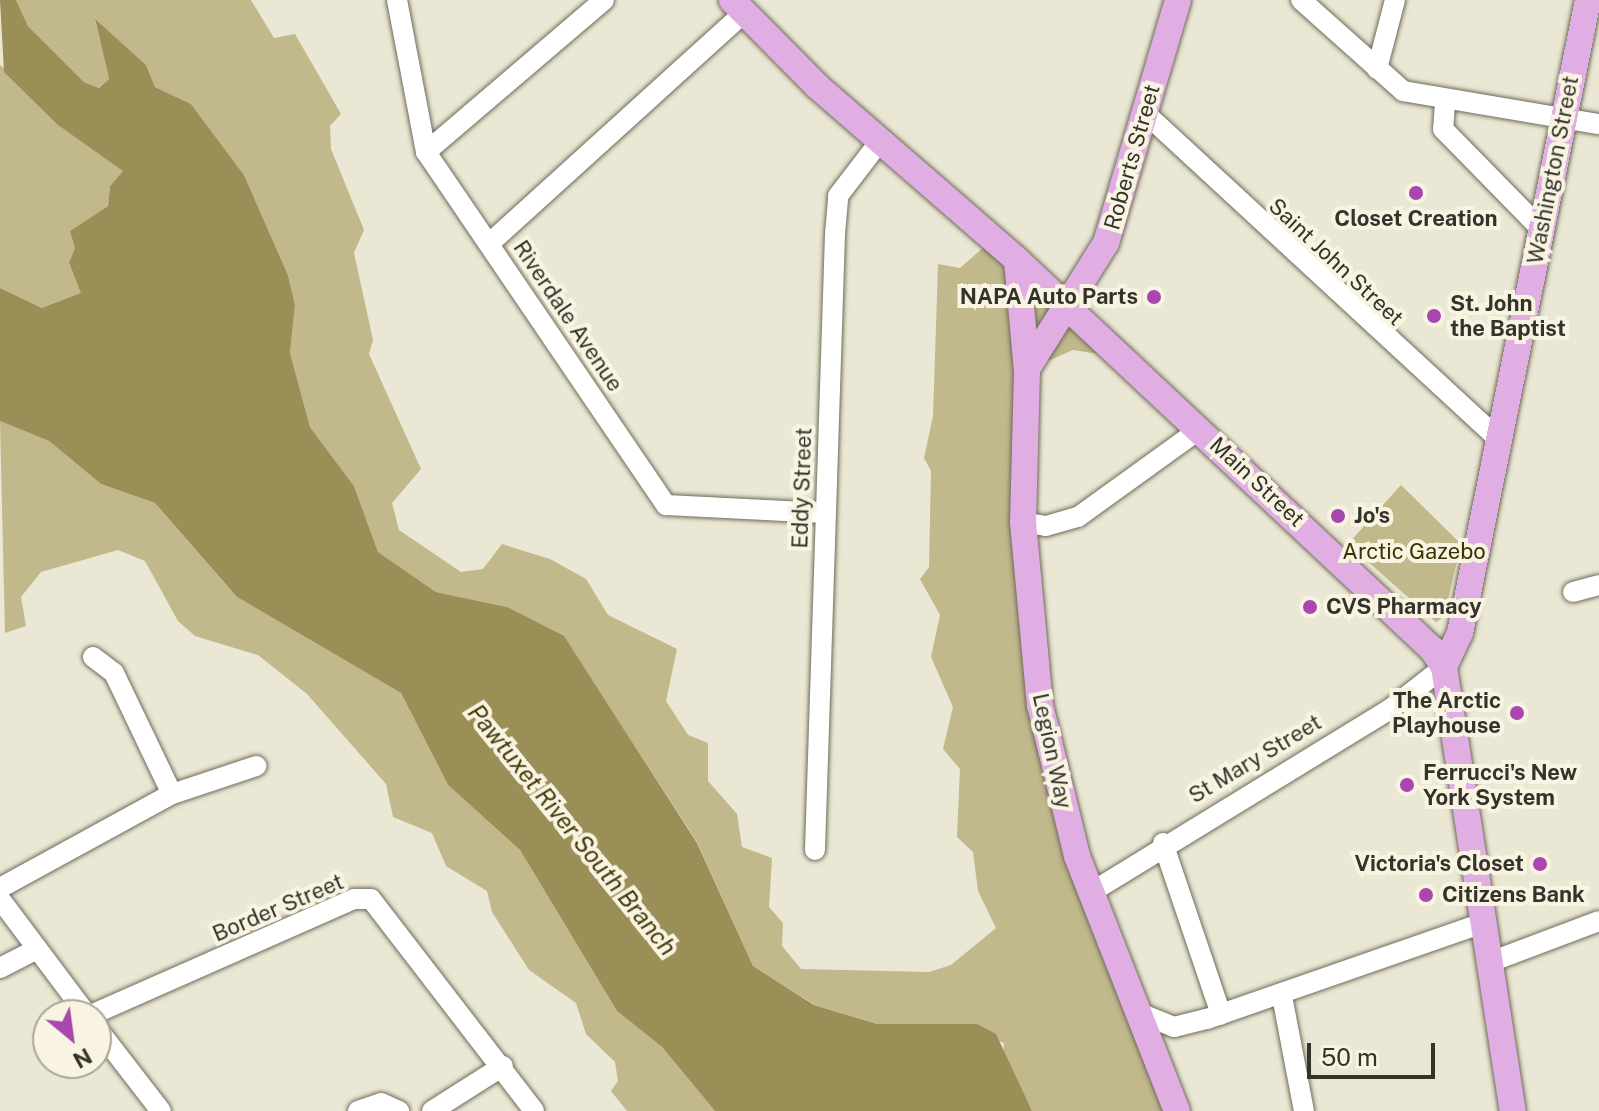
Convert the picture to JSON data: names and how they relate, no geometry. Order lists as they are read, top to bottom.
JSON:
{
  "streets": {
    "main road": [
      "Roberts Street",
      "Washington Street",
      "Main Street",
      "Legion Way"
    ],
    "street": [
      "Saint John Street",
      "Riverdale Avenue",
      "Eddy Street",
      "St Mary Street",
      "Border Street"
    ]
  },
  "crossings": [
    ["Roberts Street", "Saint John Street"],
    ["Roberts Street", "Main Street"],
    ["Roberts Street", "Legion Way"],
    ["Washington Street", "Saint John Street"],
    ["Washington Street", "Main Street"],
    ["Washington Street", "St Mary Street"],
    ["Riverdale Avenue", "Eddy Street"],
    ["Main Street", "Eddy Street"],
    ["Main Street", "Legion Way"],
    ["Main Street", "St Mary Street"],
    ["Legion Way", "St Mary Street"]
  ],
  "water": ["Pawtuxet River South Branch"],
  "parks": ["Arctic Gazebo"],
  "places": [
    "Closet Creation",
    "NAPA Auto Parts",
    "St. John the Baptist",
    "Jo's",
    "CVS Pharmacy",
    "The Arctic Playhouse",
    "Ferrucci's New York System",
    "Victoria's Closet",
    "Citizens Bank"
  ],
  "scale_bar": "50 m",
  "north": "bottom right"
}
